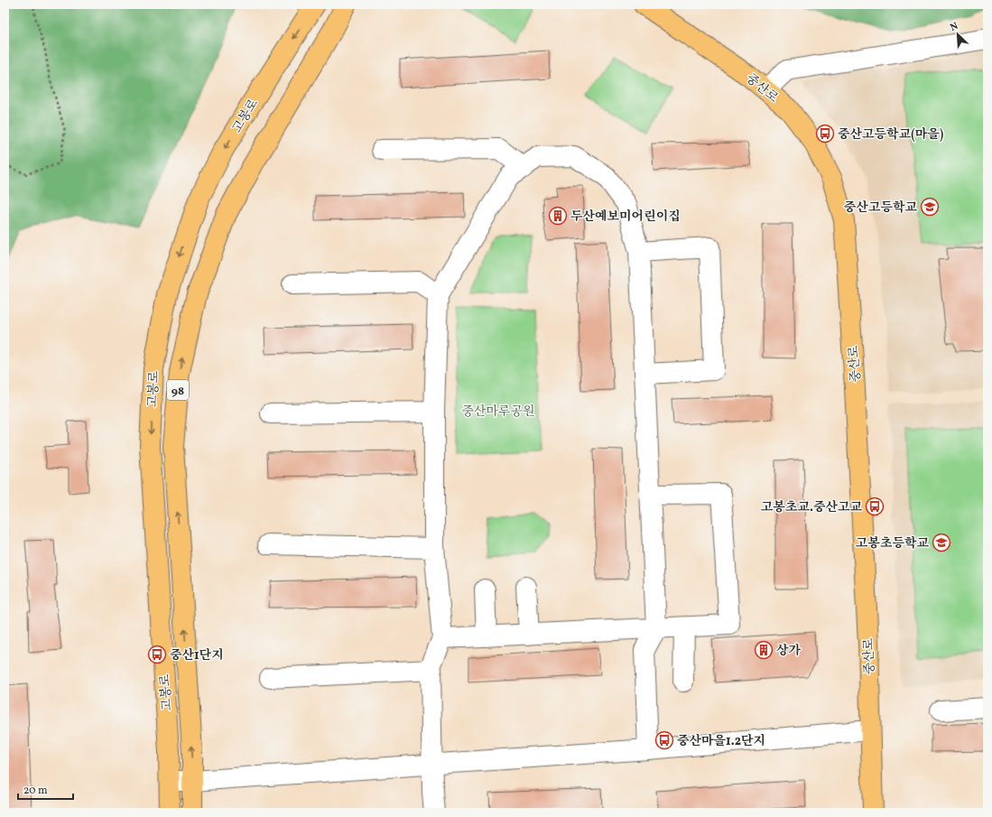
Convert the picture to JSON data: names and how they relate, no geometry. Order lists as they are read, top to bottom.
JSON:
{
  "streets": {
    "main road": ["중산로", "고봉로", "98"]
  },
  "parks": ["중산마루공원"],
  "places": {
    "bus stop": [
      "중산고등학교(마을)",
      "고봉초교.중산고교",
      "중산1단지",
      "중산마을1.2단지"
    ],
    "school or university": ["중산고등학교", "고봉초등학교"],
    "building": ["두산예보미어린이집", "상가"]
  },
  "scale_bar": "20 m",
  "north": "top left"
}
